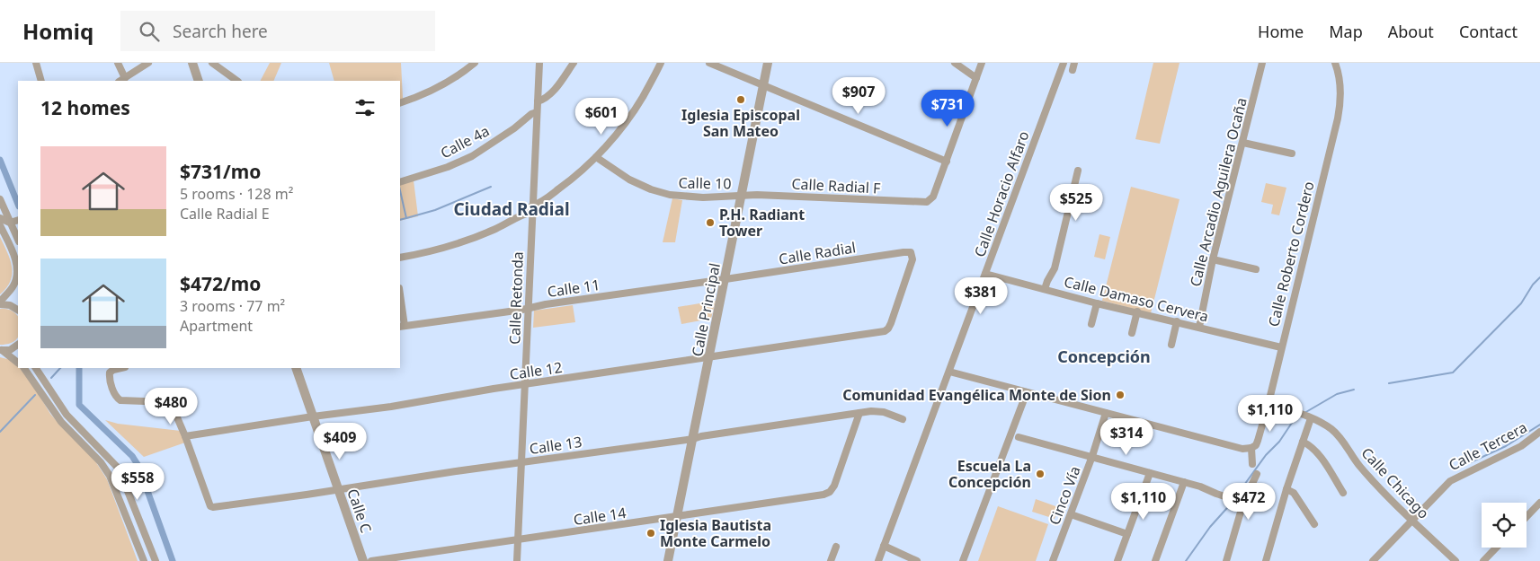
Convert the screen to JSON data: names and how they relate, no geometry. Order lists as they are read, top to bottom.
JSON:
{
  "streets": {
    "street": [
      "Calle 4a",
      "Calle 10",
      "Calle Radial F",
      "Calle Arcadio Aguilera Ocaña",
      "Calle Horacio Alfaro",
      "Calle Radial",
      "Calle Roberto Cordero",
      "Calle 11",
      "Calle Retonda",
      "Calle Damaso Cervera",
      "Calle Principal",
      "Calle 12",
      "Calle 13",
      "Calle Tercera",
      "Calle Chicago",
      "Cinco Vía",
      "Calle C",
      "Calle 14"
    ]
  },
  "crossings": [
    ["Calle 4a", "Calle Retonda"],
    ["Calle 10", "Calle Radial F"],
    ["Calle 10", "Calle Principal"],
    ["Calle Radial F", "Calle Principal"],
    ["Calle Arcadio Aguilera Ocaña", "Calle Damaso Cervera"],
    ["Calle Horacio Alfaro", "Calle Damaso Cervera"],
    ["Calle Radial", "Calle 11"],
    ["Calle Radial", "Calle Principal"],
    ["Calle Radial", "Calle 12"],
    ["Calle Roberto Cordero", "Calle Damaso Cervera"],
    ["Calle Roberto Cordero", "Calle Chicago"],
    ["Calle 11", "Calle Retonda"],
    ["Calle 11", "Calle Principal"],
    ["Calle Retonda", "Calle 12"],
    ["Calle Retonda", "Calle 13"],
    ["Calle Retonda", "Calle 14"],
    ["Calle Principal", "Calle 12"],
    ["Calle Principal", "Calle 13"],
    ["Calle Principal", "Calle 14"],
    ["Calle 12", "Calle 13"],
    ["Calle 12", "Calle C"],
    ["Calle 13", "Calle C"],
    ["Calle 13", "Calle 14"],
    ["Calle Tercera", "Calle Chicago"]
  ],
  "districts": ["Ciudad Radial", "Concepción"],
  "places": [
    "Iglesia Episcopal San Mateo",
    "P.H. Radiant Tower",
    "Comunidad Evangélica Monte de Sion",
    "Escuela La Concepción",
    "Iglesia Bautista Monte Carmelo"
  ],
  "page": {
    "header": "Homiq",
    "search": "Search here",
    "nav": [
      "Home",
      "Map",
      "About",
      "Contact"
    ],
    "price": [
      "$907",
      "$731",
      "$601",
      "$525",
      "$381",
      "$480",
      "$1,110",
      "$314",
      "$409",
      "$558",
      "$1,110",
      "$472"
    ],
    "heading": "12 homes",
    "list": [
      {
        "name": "$731/mo",
        "note": "5 rooms · 128 m² · Calle Radial E"
      },
      {
        "name": "$472/mo",
        "note": "3 rooms · 77 m² · Apartment"
      }
    ]
  }
}
